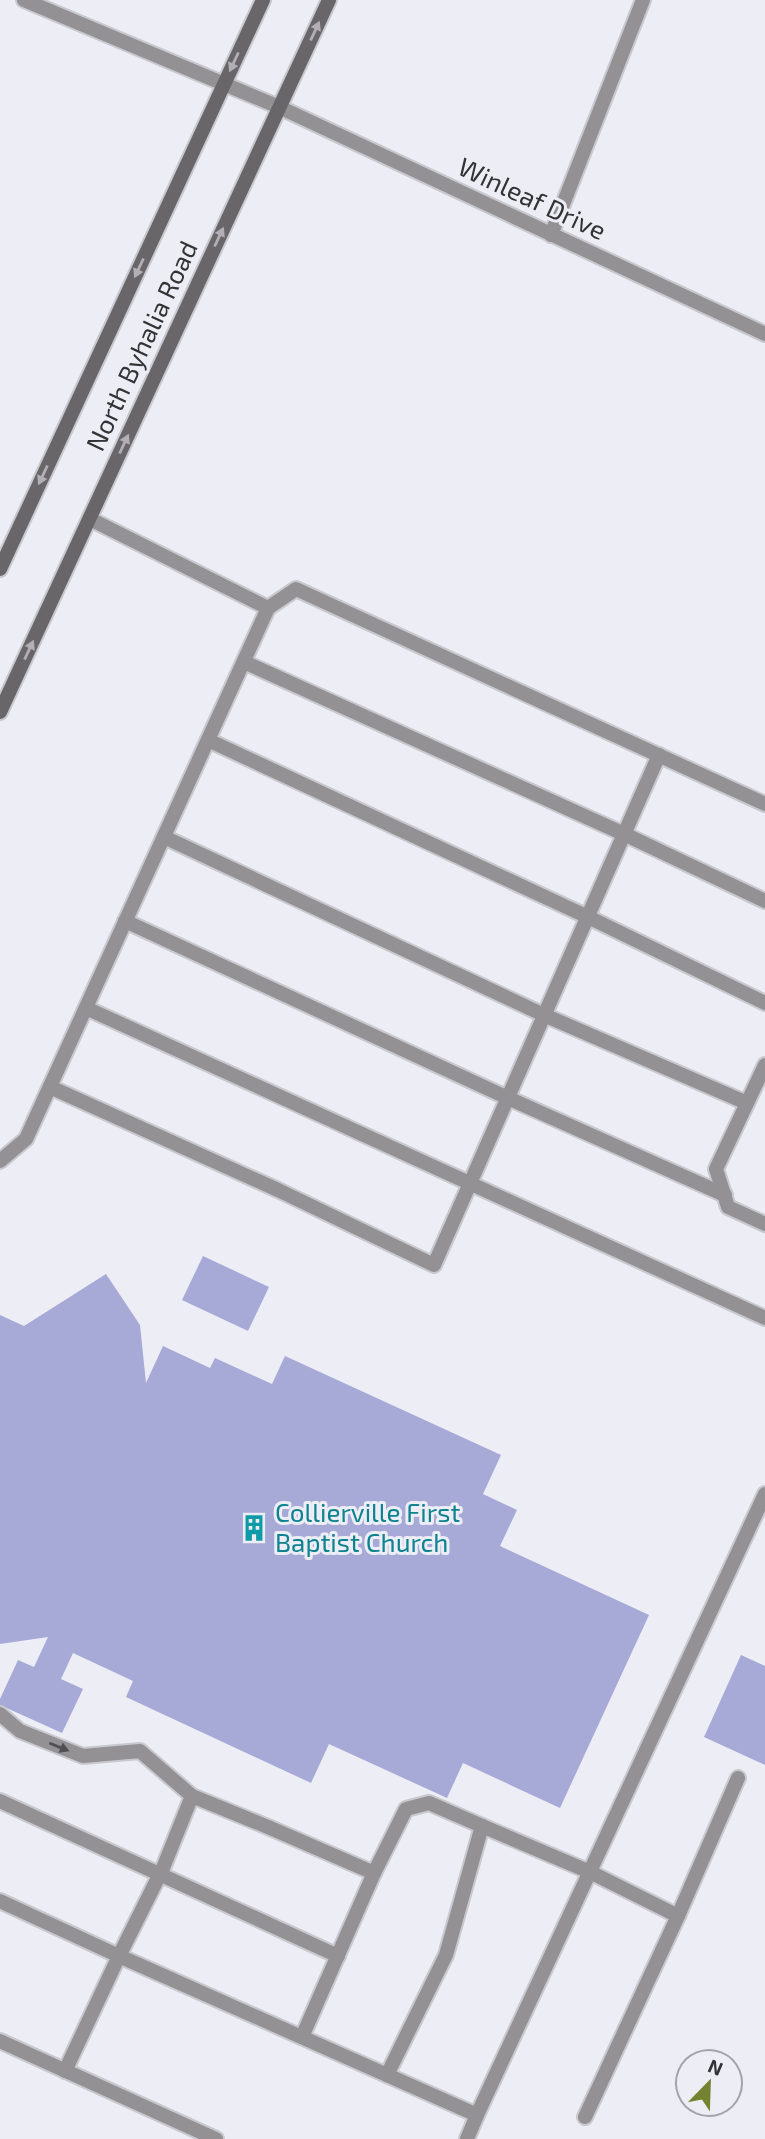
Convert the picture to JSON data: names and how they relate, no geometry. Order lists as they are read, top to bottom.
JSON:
{
  "streets": {
    "main road": ["North Byhalia Road"],
    "street": ["Winleaf Drive"]
  },
  "crossings": [
    ["Winleaf Drive", "North Byhalia Road"]
  ],
  "places": {
    "building": ["Collierville First Baptist Church"]
  },
  "north": "top right"
}
